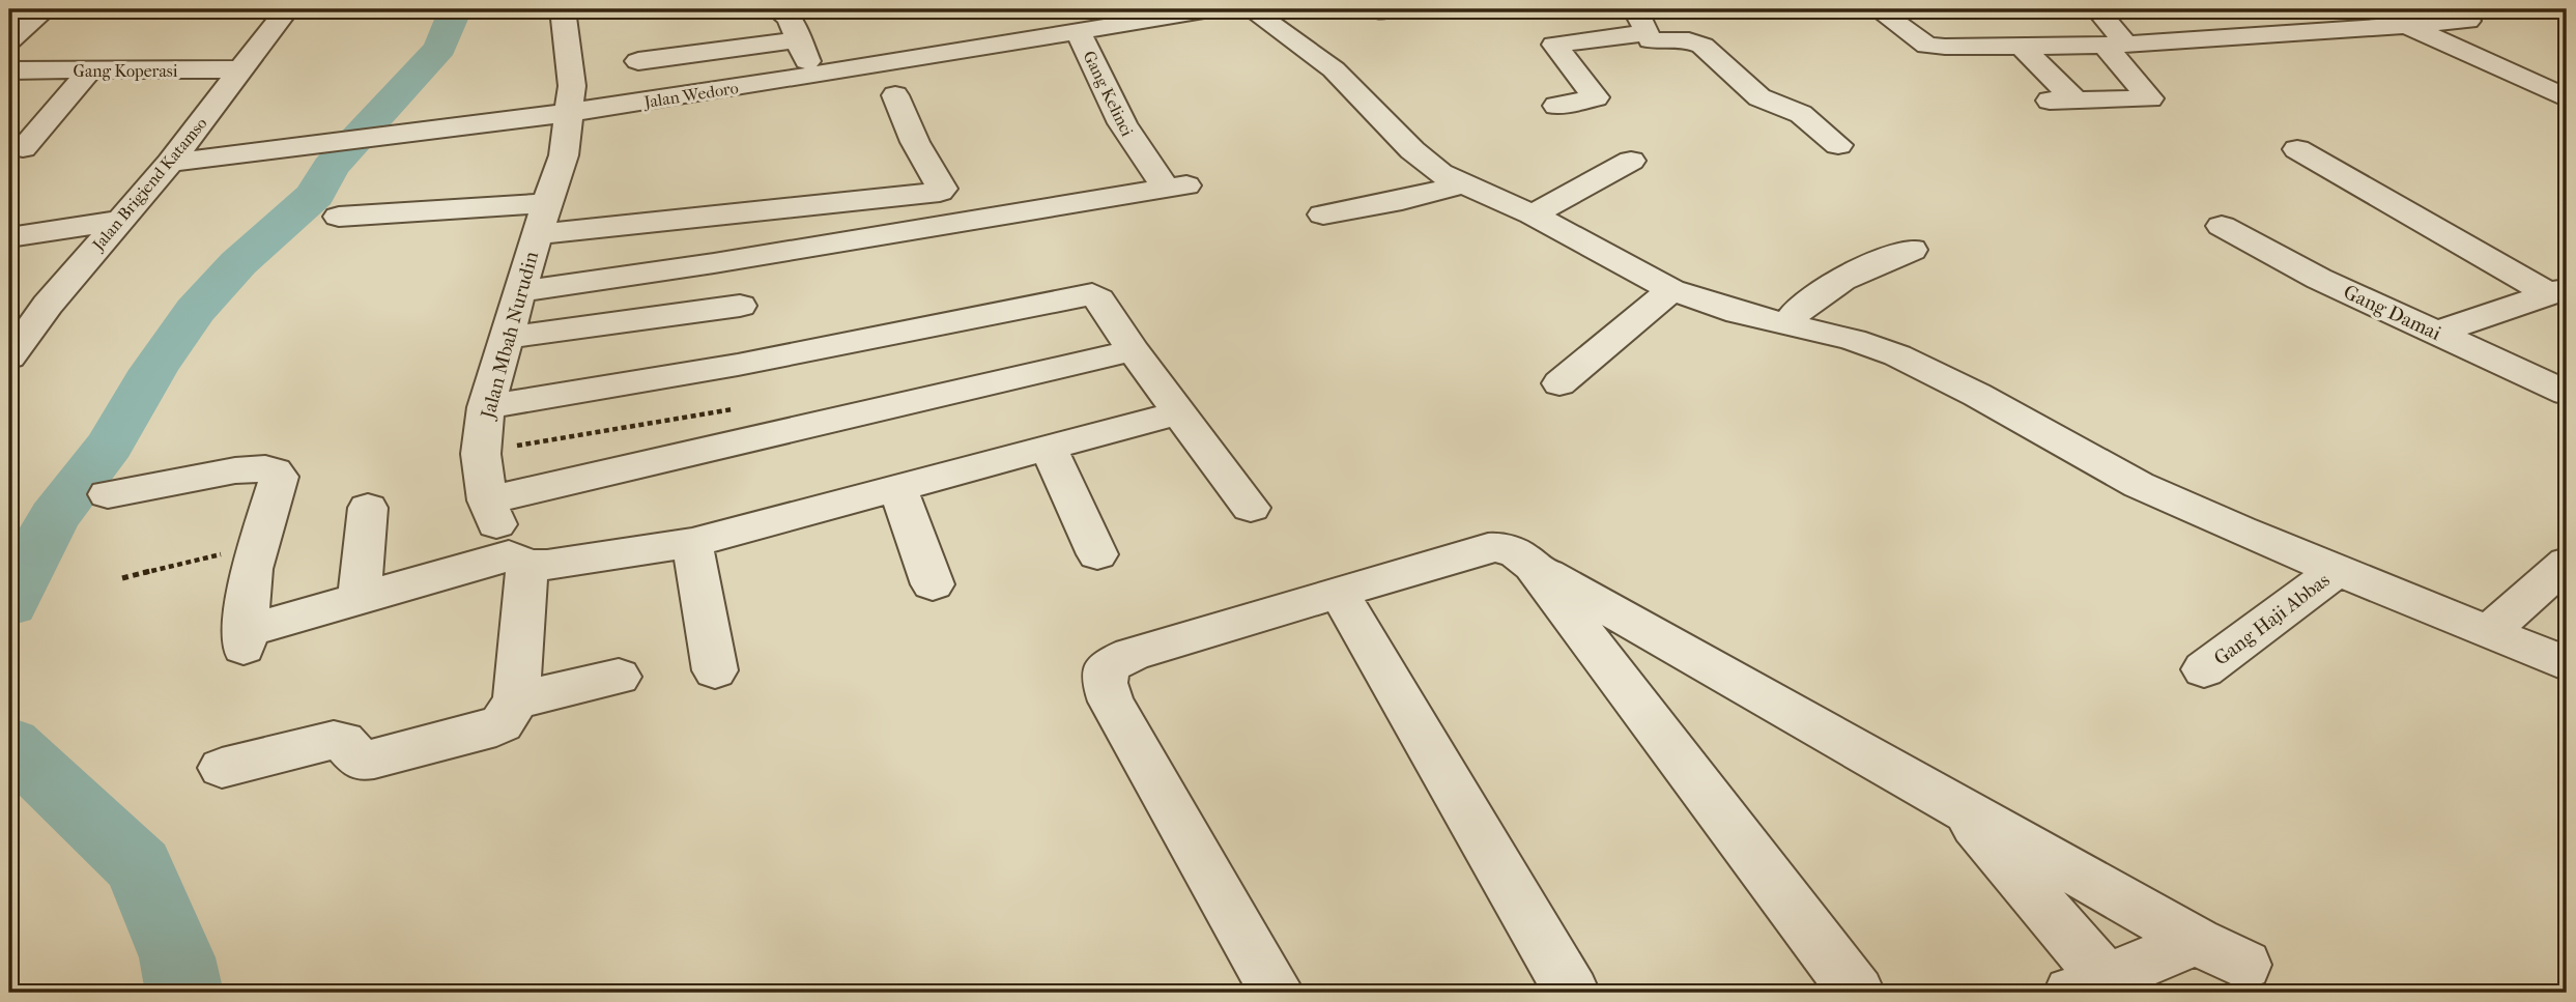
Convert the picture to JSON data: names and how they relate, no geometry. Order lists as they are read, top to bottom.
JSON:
{
  "streets": {
    "street": [
      "Gang Koperasi",
      "Gang Kelinci",
      "Jalan Wedoro",
      "Jalan Brigjend Katamso",
      "Gang Damai",
      "Jalan Mbah Nurudin",
      "Gang Haji Abbas"
    ]
  },
  "crossings": [
    ["Gang Koperasi", "Jalan Brigjend Katamso"],
    ["Gang Kelinci", "Jalan Wedoro"],
    ["Gang Kelinci", "Jalan Mbah Nurudin"],
    ["Jalan Wedoro", "Jalan Brigjend Katamso"],
    ["Jalan Wedoro", "Jalan Mbah Nurudin"]
  ]
}
